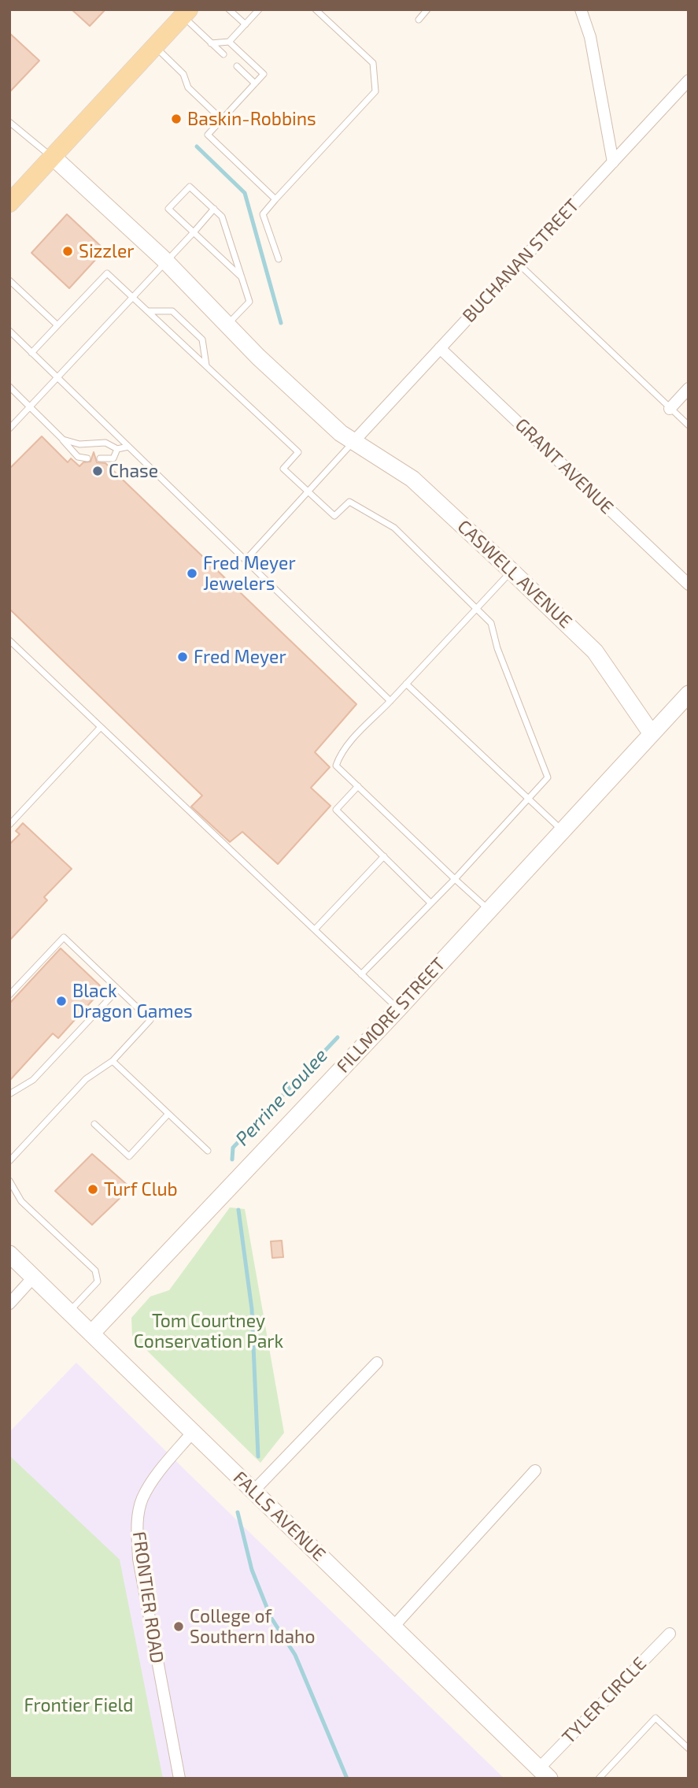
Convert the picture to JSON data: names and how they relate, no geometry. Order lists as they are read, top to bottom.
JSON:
{
  "streets": {
    "street": [
      "BUCHANAN STREET",
      "GRANT AVENUE",
      "CASWELL AVENUE",
      "FILLMORE STREET",
      "FALLS AVENUE",
      "FRONTIER ROAD",
      "TYLER CIRCLE"
    ]
  },
  "crossings": [
    ["BUCHANAN STREET", "GRANT AVENUE"],
    ["BUCHANAN STREET", "CASWELL AVENUE"],
    ["CASWELL AVENUE", "FILLMORE STREET"],
    ["FILLMORE STREET", "FALLS AVENUE"],
    ["FALLS AVENUE", "FRONTIER ROAD"],
    ["FALLS AVENUE", "TYLER CIRCLE"]
  ],
  "water": ["Perrine Coulee"],
  "parks": ["Tom Courtney Conservation Park", "Frontier Field"],
  "places": [
    "Baskin-Robbins",
    "Sizzler",
    "Chase",
    "Fred Meyer Jewelers",
    "Fred Meyer",
    "Black Dragon Games",
    "Turf Club",
    "College of Southern Idaho"
  ]
}
